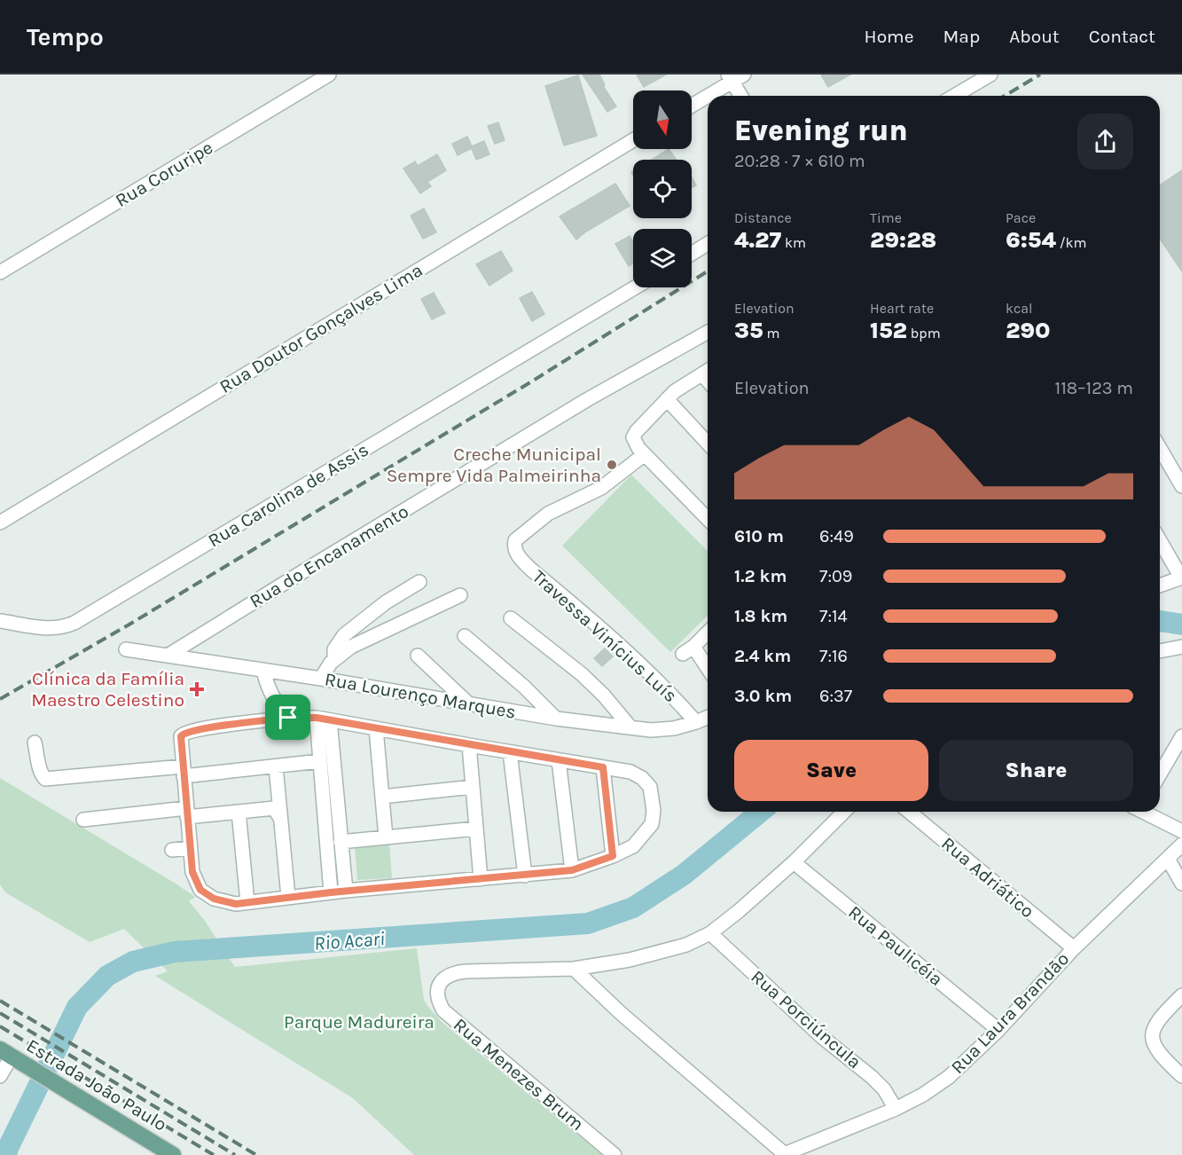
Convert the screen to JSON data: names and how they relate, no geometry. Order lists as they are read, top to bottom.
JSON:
{
  "streets": {
    "main road": ["Estrada João Paulo"],
    "street": [
      "Rua Coruripe",
      "Rua Doutor Gonçalves Lima",
      "Rua Carolina de Assis",
      "Rua do Encanamento",
      "Travessa Vinícius Luís",
      "Rua Lourenço Marques",
      "Rua Adriático",
      "Rua Paulicéia",
      "Rua Laura Brandão",
      "Rua Porciúncula",
      "Rua Menezes Brum"
    ]
  },
  "crossings": [
    ["Rua do Encanamento", "Rua Lourenço Marques"],
    ["Travessa Vinícius Luís", "Rua Lourenço Marques"],
    ["Rua Adriático", "Rua Laura Brandão"],
    ["Rua Paulicéia", "Rua Laura Brandão"],
    ["Rua Laura Brandão", "Rua Porciúncula"]
  ],
  "water": ["Rio Acari"],
  "parks": ["Parque Madureira"],
  "places": {
    "other": ["Creche Municipal Sempre Vida Palmeirinha"],
    "health": ["Clínica da Família Maestro Celestino"]
  },
  "north": "bottom",
  "page": {
    "header": "Tempo",
    "nav": [
      "Home",
      "Map",
      "About",
      "Contact"
    ],
    "heading": ["Evening run", "20:28 · 7 × 610 m"],
    "stats": [
      ["Distance", "4.27 km"],
      ["Time", "29:28"],
      ["Pace", "6:54 /km"],
      ["Elevation", "35 m"],
      ["Heart rate", "152 bpm"],
      ["kcal", "290"]
    ],
    "chart": ["Elevation", "118–123 m"],
    "list": [
      {
        "name": "610 m",
        "note": "6:49"
      },
      {
        "name": "1.2 km",
        "note": "7:09"
      },
      {
        "name": "1.8 km",
        "note": "7:14"
      },
      {
        "name": "2.4 km",
        "note": "7:16"
      },
      {
        "name": "3.0 km",
        "note": "6:37"
      }
    ],
    "buttons": ["Save", "Share"]
  }
}
